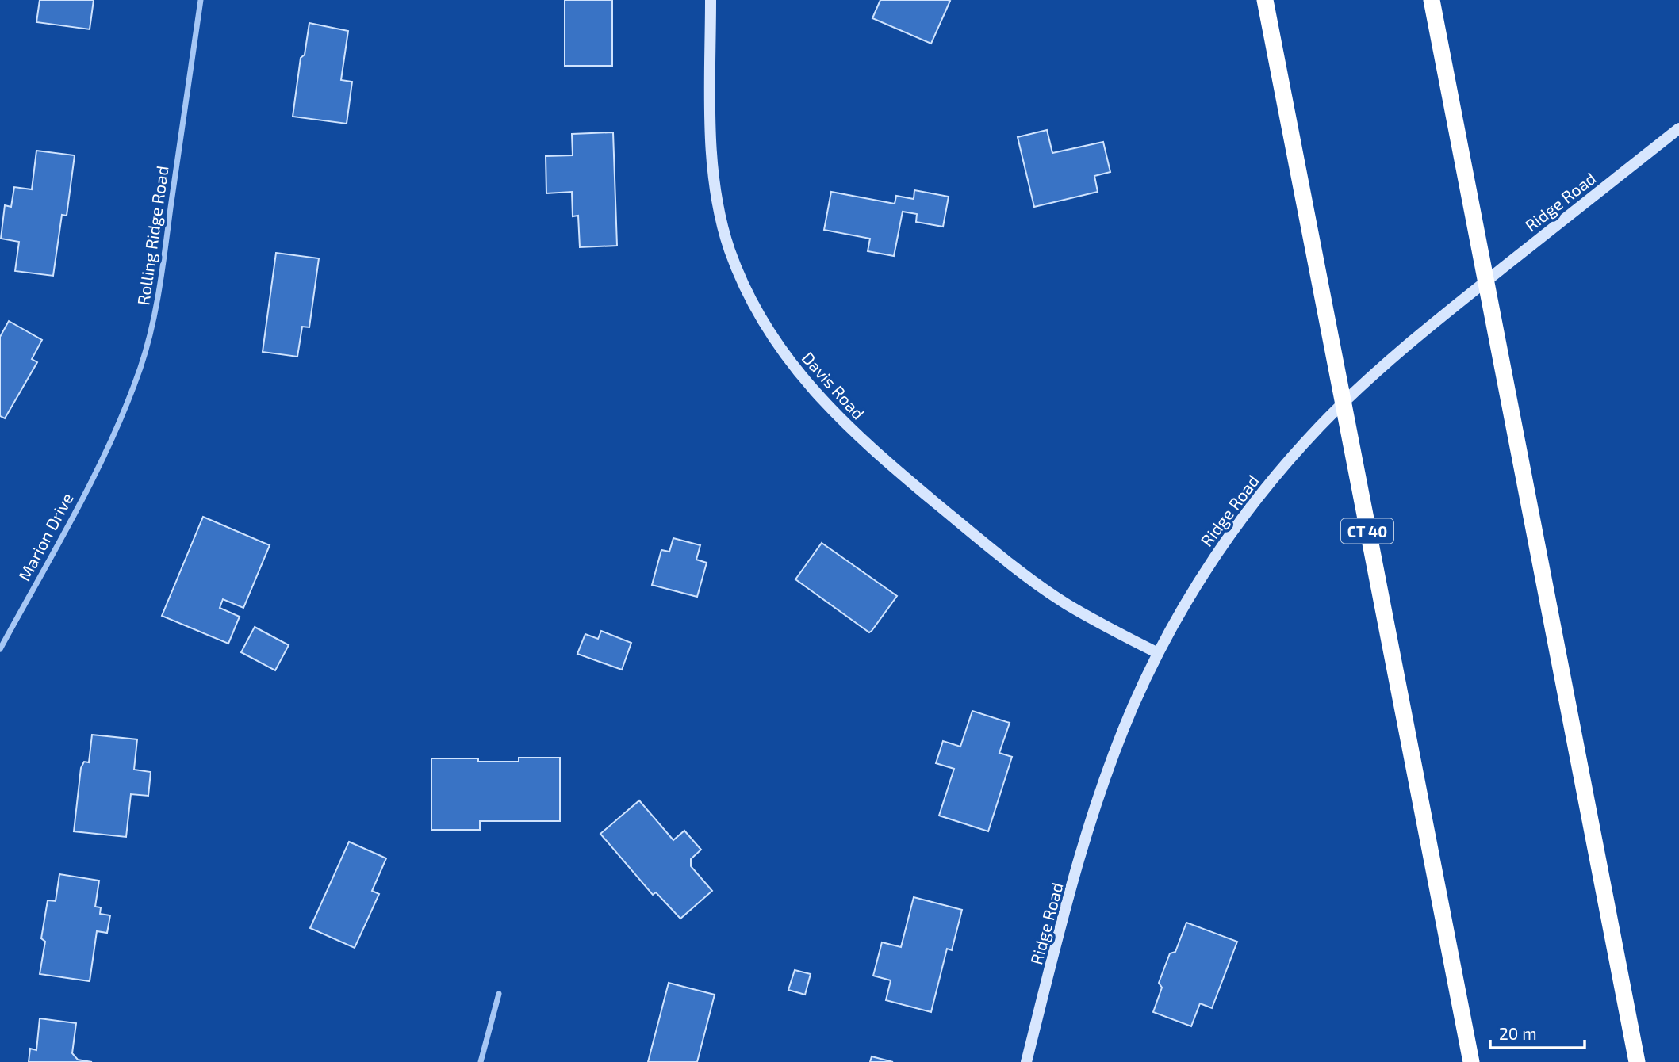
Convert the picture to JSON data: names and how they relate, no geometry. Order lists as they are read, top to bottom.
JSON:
{
  "streets": {
    "highway": ["CT 40"],
    "main road": ["Ridge Road", "Davis Road"],
    "street": ["Rolling Ridge Road", "Marion Drive"]
  },
  "crossings": [
    ["Ridge Road", "Davis Road"],
    ["Rolling Ridge Road", "Marion Drive"]
  ],
  "scale_bar": "20 m"
}
